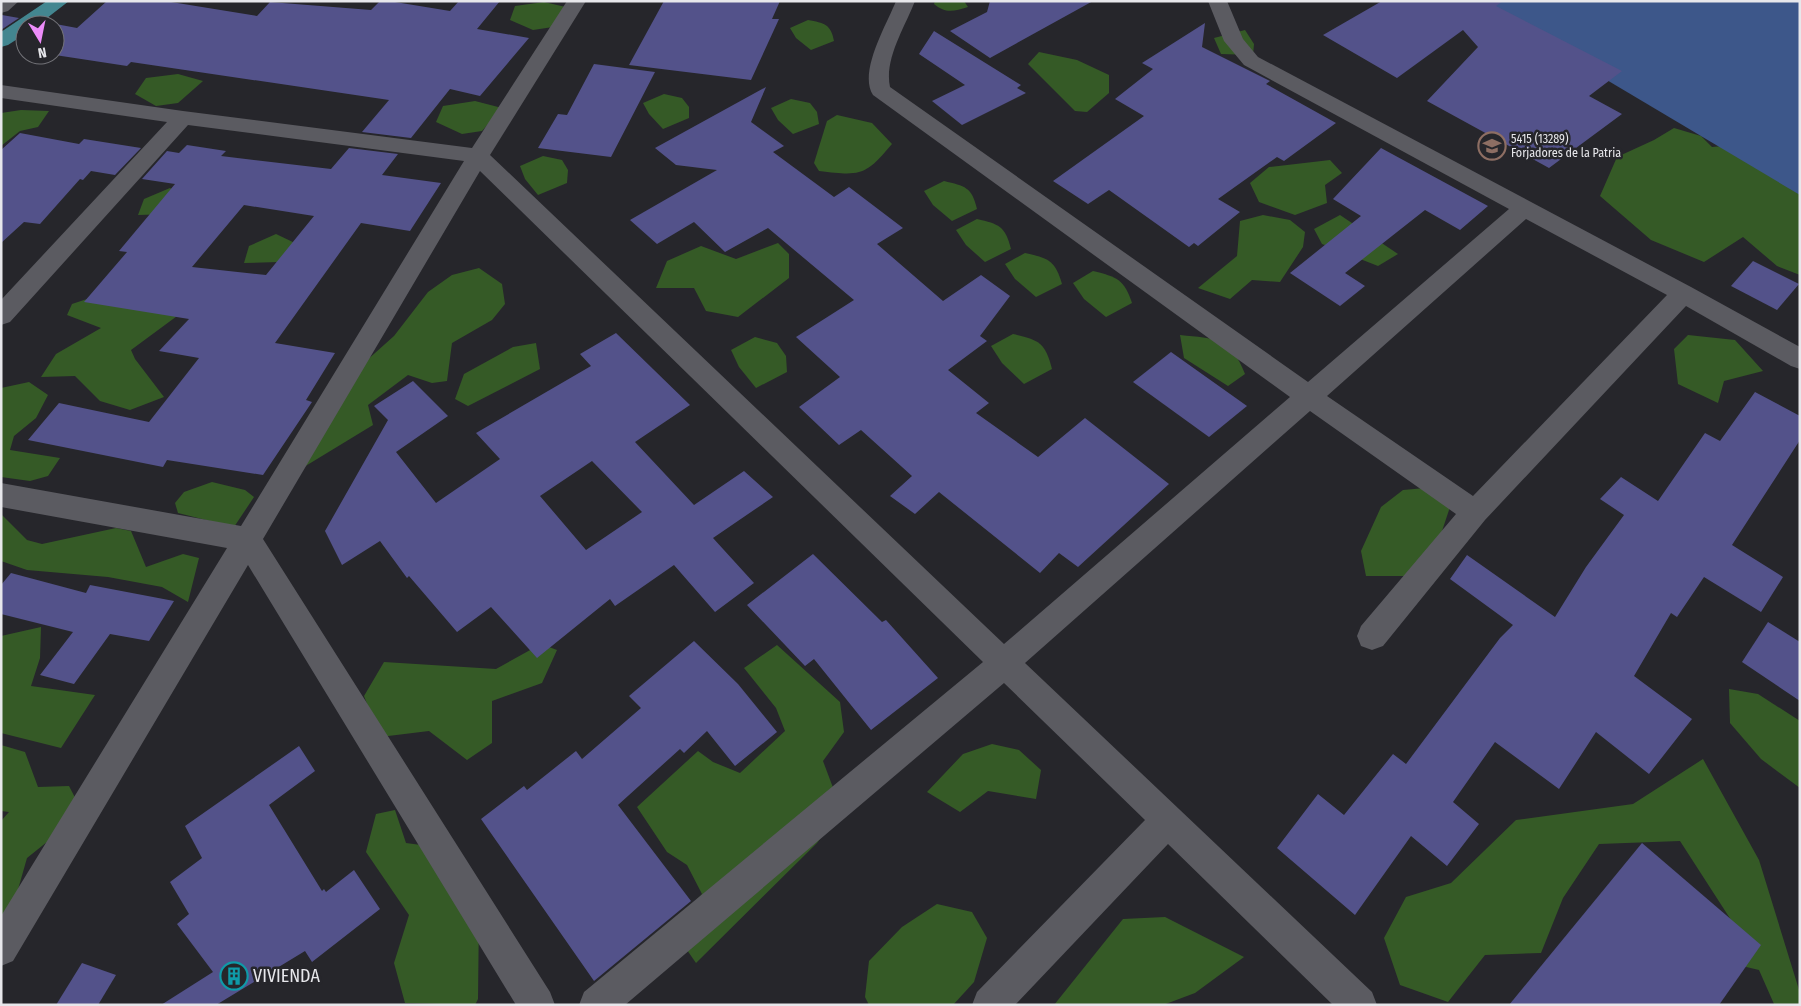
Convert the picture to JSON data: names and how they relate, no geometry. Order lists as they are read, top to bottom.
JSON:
{
  "places": {
    "school or university": ["5415 (13289) Forjadores de la Patria"],
    "building": ["VIVIENDA"]
  },
  "north": "bottom"
}
